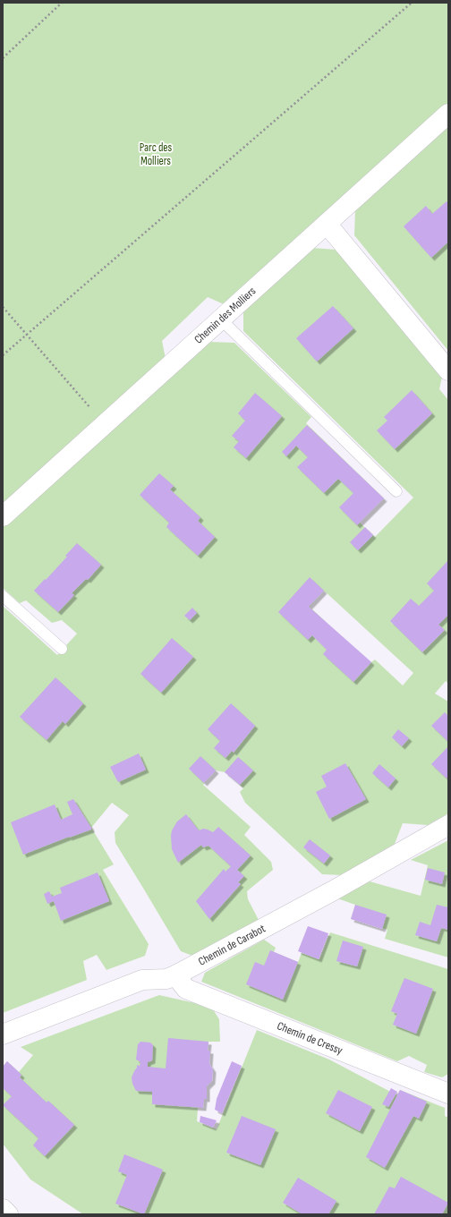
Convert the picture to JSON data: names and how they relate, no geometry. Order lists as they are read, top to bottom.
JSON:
{
  "streets": {
    "street": ["Chemin des Molliers", "Chemin de Carabot", "Chemin de Cressy"]
  },
  "crossings": [
    ["Chemin de Carabot", "Chemin de Cressy"]
  ],
  "parks": ["Parc des Molliers"]
}
